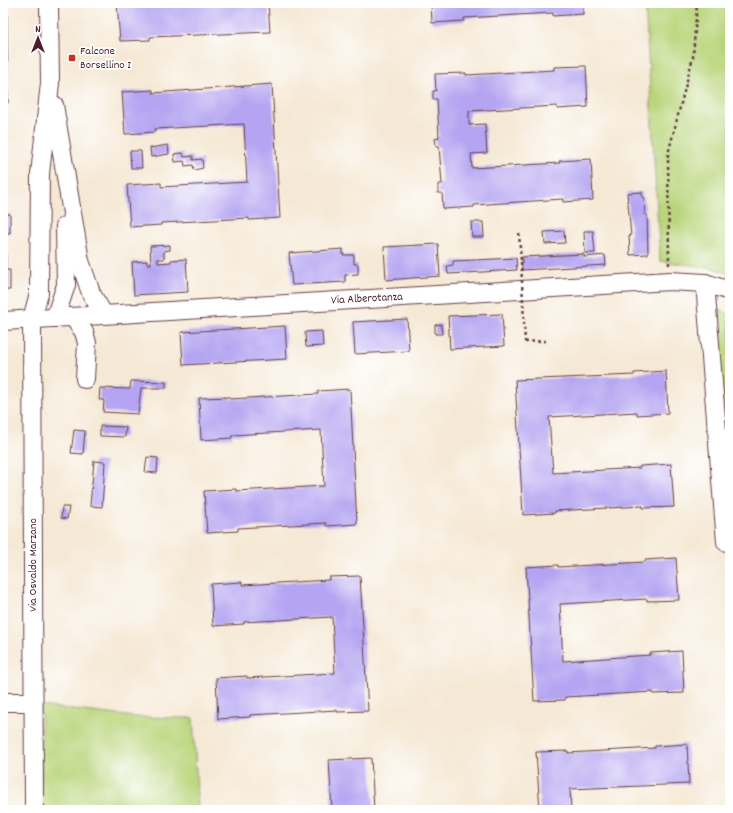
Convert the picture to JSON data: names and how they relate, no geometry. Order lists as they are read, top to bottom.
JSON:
{
  "streets": {
    "street": ["Via Alberotanza", "Via Osvaldo Marzano"]
  },
  "crossings": [
    ["Via Alberotanza", "Via Osvaldo Marzano"]
  ],
  "places": {
    "transit": ["Falcone Borsellino I"]
  },
  "north": "top"
}
